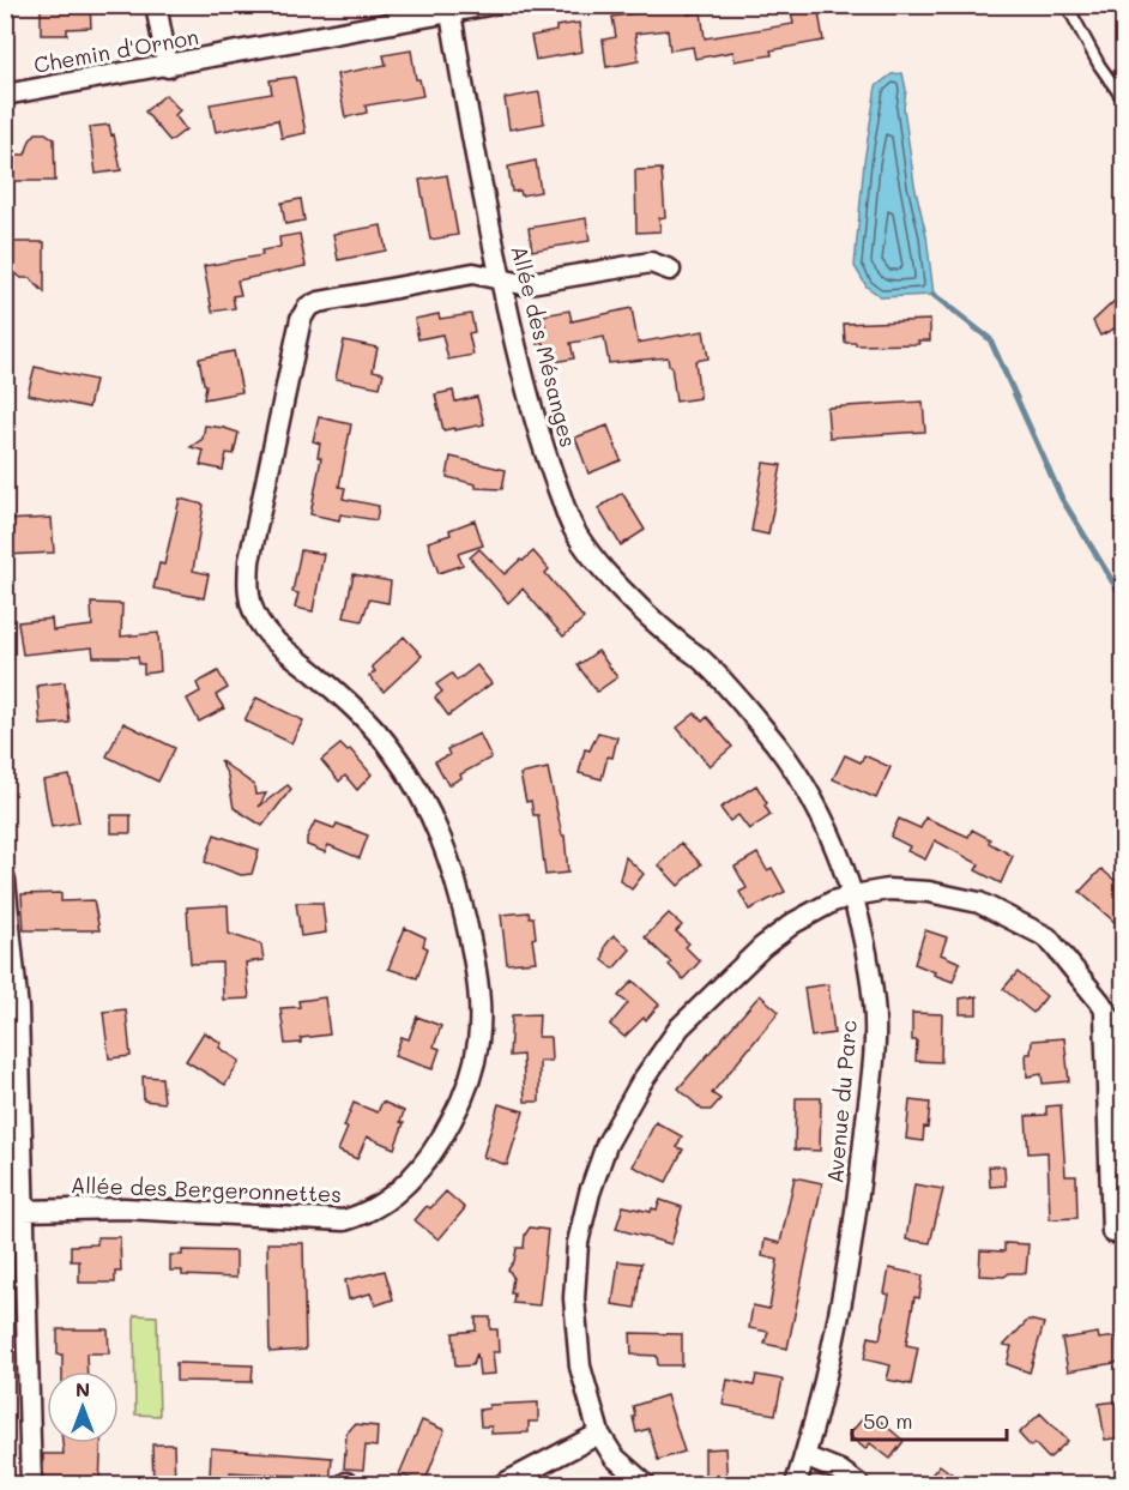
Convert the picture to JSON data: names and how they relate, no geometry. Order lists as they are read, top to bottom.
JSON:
{
  "streets": {
    "street": [
      "Chemin d'Ornon",
      "Allée des Mésanges",
      "Avenue du Parc",
      "Allée des Bergeronnettes"
    ]
  },
  "crossings": [
    ["Chemin d'Ornon", "Allée des Mésanges"],
    ["Allée des Mésanges", "Avenue du Parc"],
    ["Allée des Mésanges", "Allée des Bergeronnettes"]
  ],
  "scale_bar": "50 m",
  "north": "top"
}
